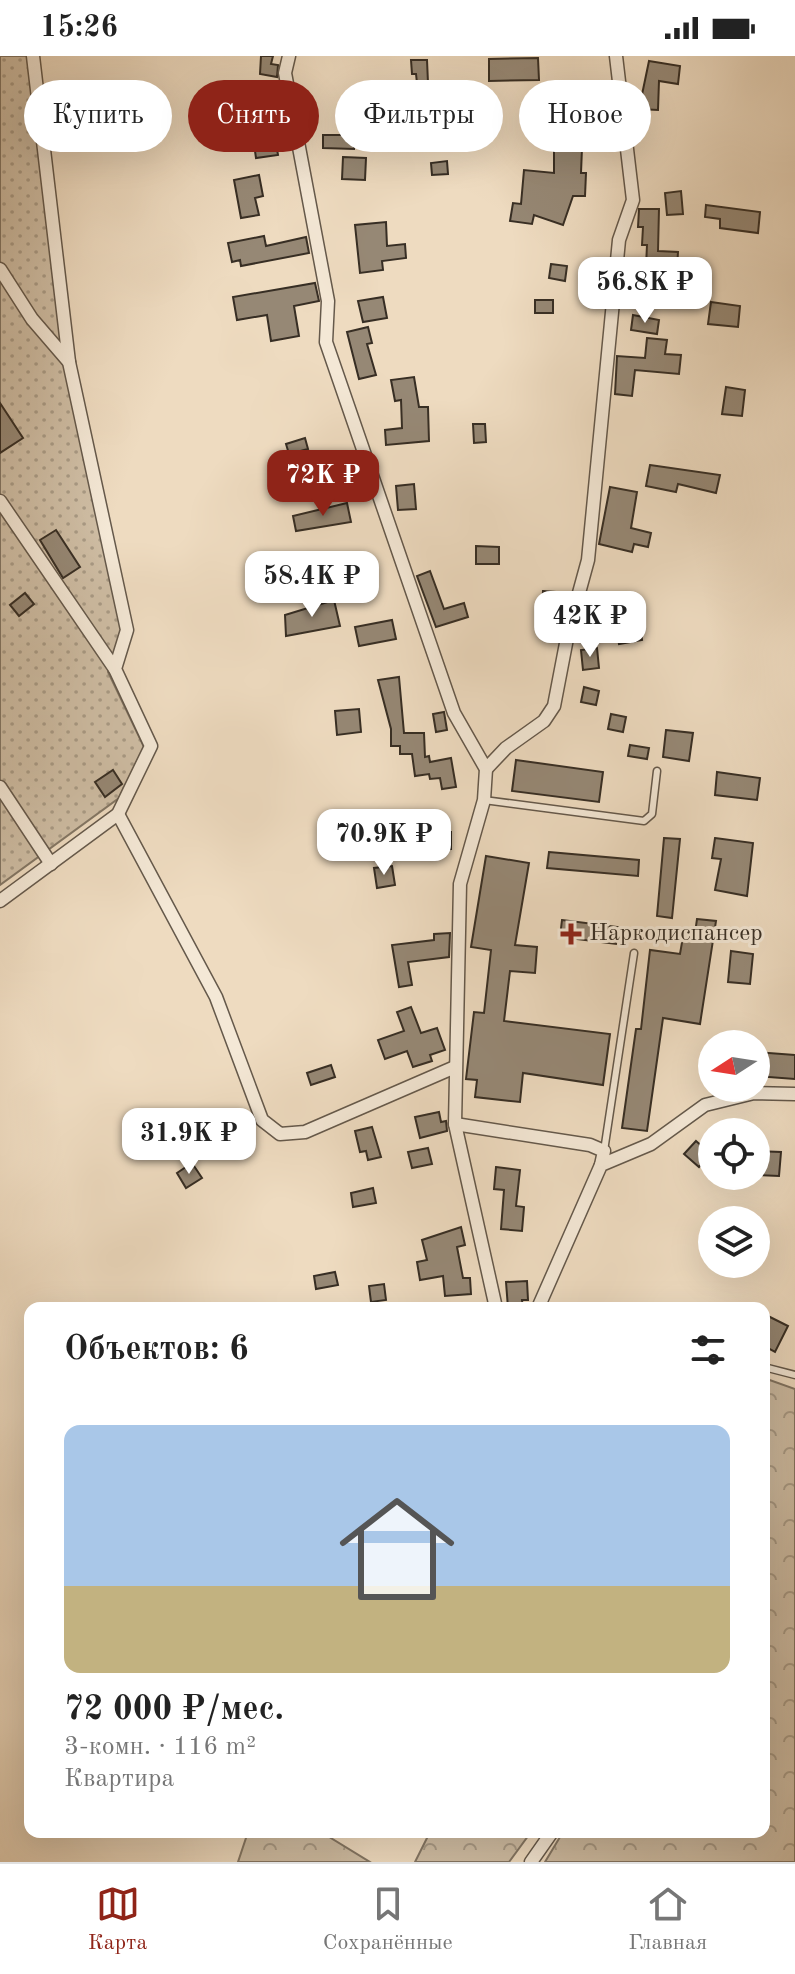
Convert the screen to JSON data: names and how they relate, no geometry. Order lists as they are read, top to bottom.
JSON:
{
  "places": {
    "health": ["Наркодиспансер"]
  },
  "north": "left",
  "page": {
    "status": "15:26",
    "chip": [
      "Купить",
      "Снять",
      "Фильтры",
      "Новое"
    ],
    "price": [
      "56.8K ₽",
      "72K ₽",
      "58.4K ₽",
      "42K ₽",
      "70.9K ₽",
      "31.9K ₽"
    ],
    "heading": "Объектов: 6",
    "list": [
      {
        "name": "72 000 ₽/мес.",
        "note": "3-комн. · 116 m² · Квартира"
      }
    ],
    "tabs": ["Карта", "Сохранённые", "Главная"]
  }
}
